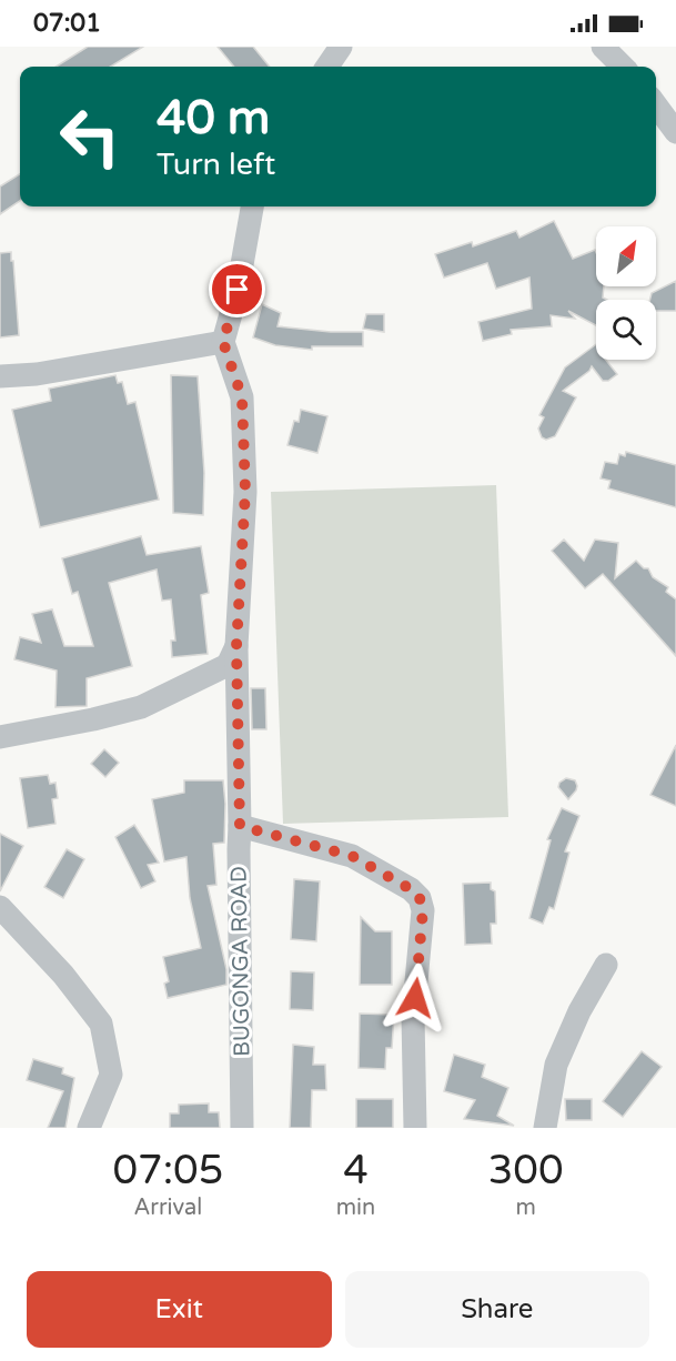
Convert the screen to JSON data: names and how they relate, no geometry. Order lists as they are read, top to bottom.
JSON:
{
  "streets": {
    "street": ["BUGONGA ROAD"]
  },
  "north": "top right",
  "page": {
    "status": "07:01",
    "turn": ["40 m", "Turn left"],
    "eta": [
      "07:05",
      "Arrival",
      "4",
      "min",
      "300",
      "m"
    ],
    "buttons": ["Exit", "Share"]
  }
}
